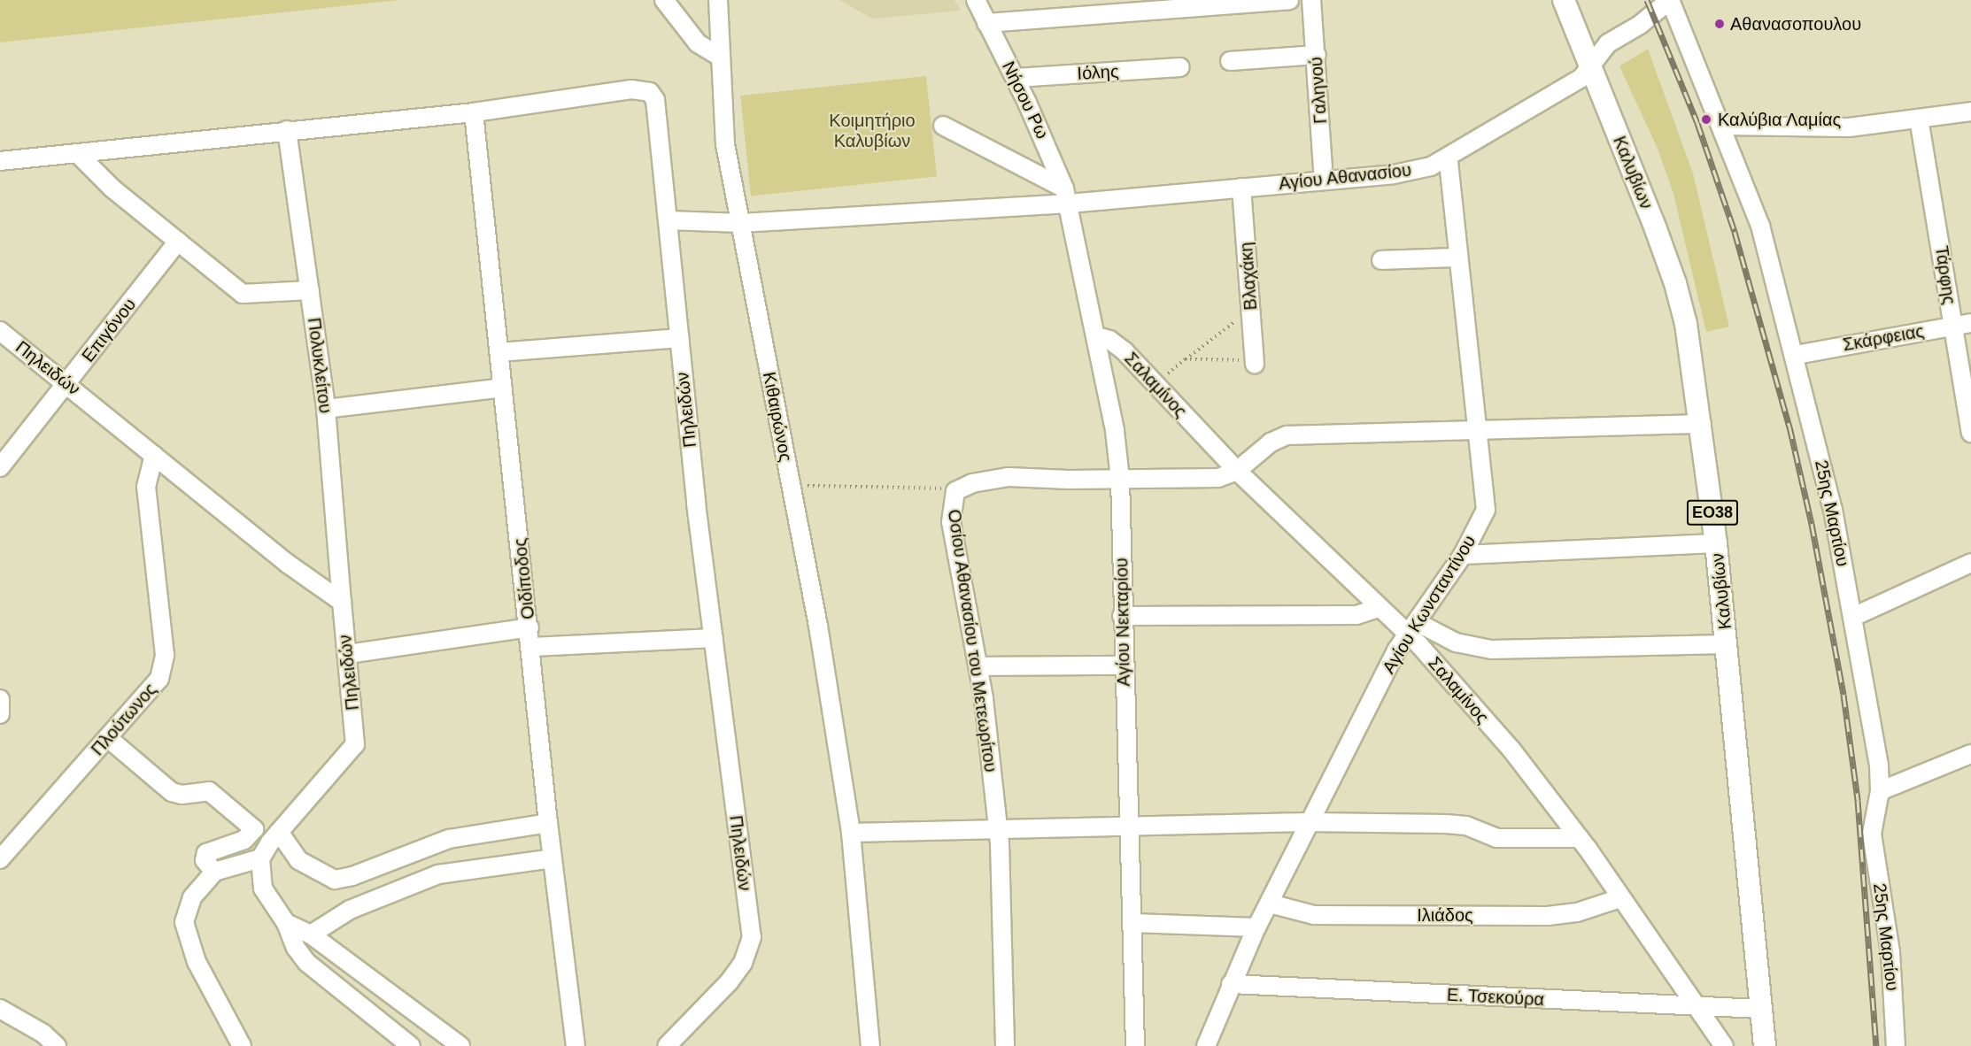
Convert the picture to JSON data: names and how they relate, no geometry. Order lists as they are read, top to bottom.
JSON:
{
  "streets": {
    "main road": ["Καλυβίων", "ΕΟ38"],
    "street": [
      "Ιόλης",
      "Γαληνού",
      "Νήσου Ρω",
      "Αγίου Αθανασίου",
      "Τάρφης",
      "Βλαχάκη",
      "Επιγόνου",
      "Σκάρφειας",
      "Πολυκλείτου",
      "Πηλειδών",
      "Σαλαμίνος",
      "Κιθαιρώνος",
      "25ης Μαρτίου",
      "Οιδίποδος",
      "Αγίου Κωνσταντίνου",
      "Αγίου Νεκταρίου",
      "Οσίου Αθανασίου του Μετεωρίτου",
      "Πλούτωνος",
      "Ιλιάδος",
      "Ε. Τσεκούρα"
    ]
  },
  "crossings": [
    ["Ιόλης", "Νήσου Ρω"],
    ["Γαληνού", "Αγίου Αθανασίου"],
    ["Νήσου Ρω", "Αγίου Αθανασίου"],
    ["Νήσου Ρω", "Αγίου Νεκταρίου"],
    ["Καλυβίων", "Αγίου Αθανασίου"],
    ["Καλυβίων", "Ε. Τσεκούρα"],
    ["Αγίου Αθανασίου", "Βλαχάκη"],
    ["Αγίου Αθανασίου", "Πηλειδών"],
    ["Αγίου Αθανασίου", "Κιθαιρώνος"],
    ["Αγίου Αθανασίου", "25ης Μαρτίου"],
    ["Αγίου Αθανασίου", "Αγίου Κωνσταντίνου"],
    ["Αγίου Αθανασίου", "Αγίου Νεκταρίου"],
    ["Τάρφης", "Σκάρφειας"],
    ["Επιγόνου", "Πηλειδών"],
    ["Σκάρφειας", "25ης Μαρτίου"],
    ["Πολυκλείτου", "Πηλειδών"],
    ["Πηλειδών", "Οιδίποδος"],
    ["Πηλειδών", "Πλούτωνος"],
    ["Σαλαμίνος", "Αγίου Κωνσταντίνου"],
    ["Σαλαμίνος", "Αγίου Νεκταρίου"],
    ["Σαλαμίνος", "Ιλιάδος"],
    ["Σαλαμίνος", "Ε. Τσεκούρα"],
    ["Αγίου Κωνσταντίνου", "Ιλιάδος"],
    ["Αγίου Κωνσταντίνου", "Ε. Τσεκούρα"]
  ],
  "parks": ["Κοιμητήριο Καλυβίων"],
  "places": ["Αθανασοπουλου", "Καλύβια Λαμίας"]
}
